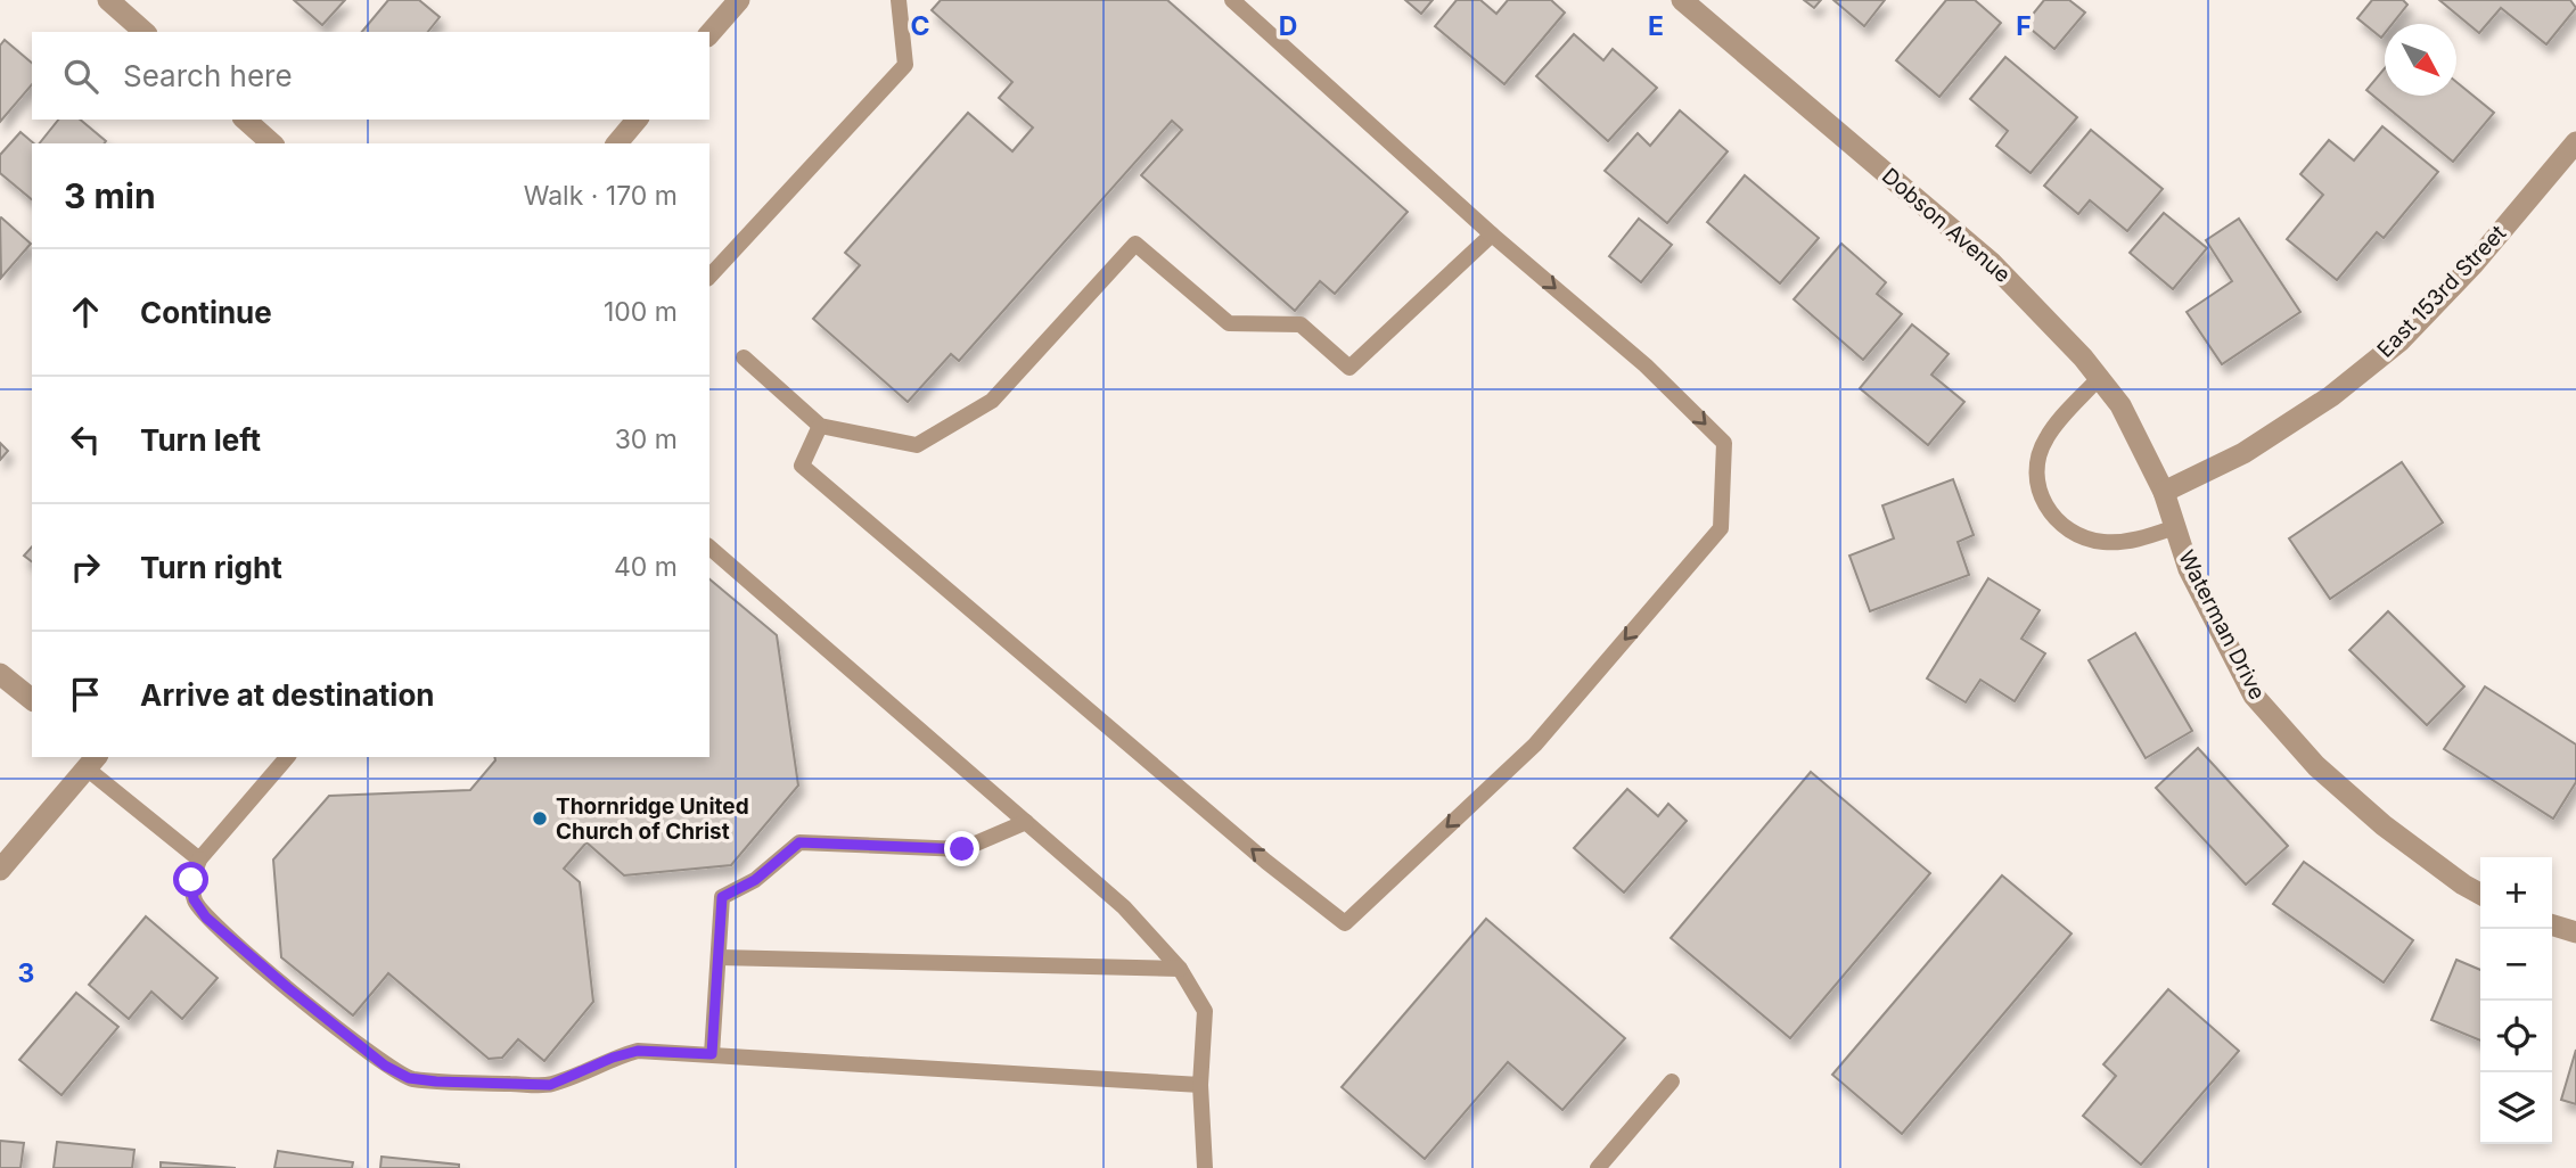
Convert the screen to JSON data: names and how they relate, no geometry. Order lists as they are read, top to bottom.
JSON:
{
  "streets": {
    "street": ["Dobson Avenue", "East 153rd Street", "Waterman Drive"]
  },
  "crossings": [
    ["Dobson Avenue", "East 153rd Street"],
    ["Dobson Avenue", "Waterman Drive"],
    ["East 153rd Street", "Waterman Drive"]
  ],
  "places": ["Thornridge United Church of Christ"],
  "north": "bottom right",
  "page": {
    "search": "Search here",
    "heading": ["3 min", "Walk · 170 m"],
    "list": [
      ["Continue", "100 m"],
      ["Turn left", "30 m"],
      ["Turn right", "40 m"],
      "Arrive at destination"
    ],
    "map_buttons": ["+", "−"]
  },
  "grid": {
    "columns": [
      "C",
      "D",
      "E",
      "F"
    ],
    "rows": ["3"]
  }
}
